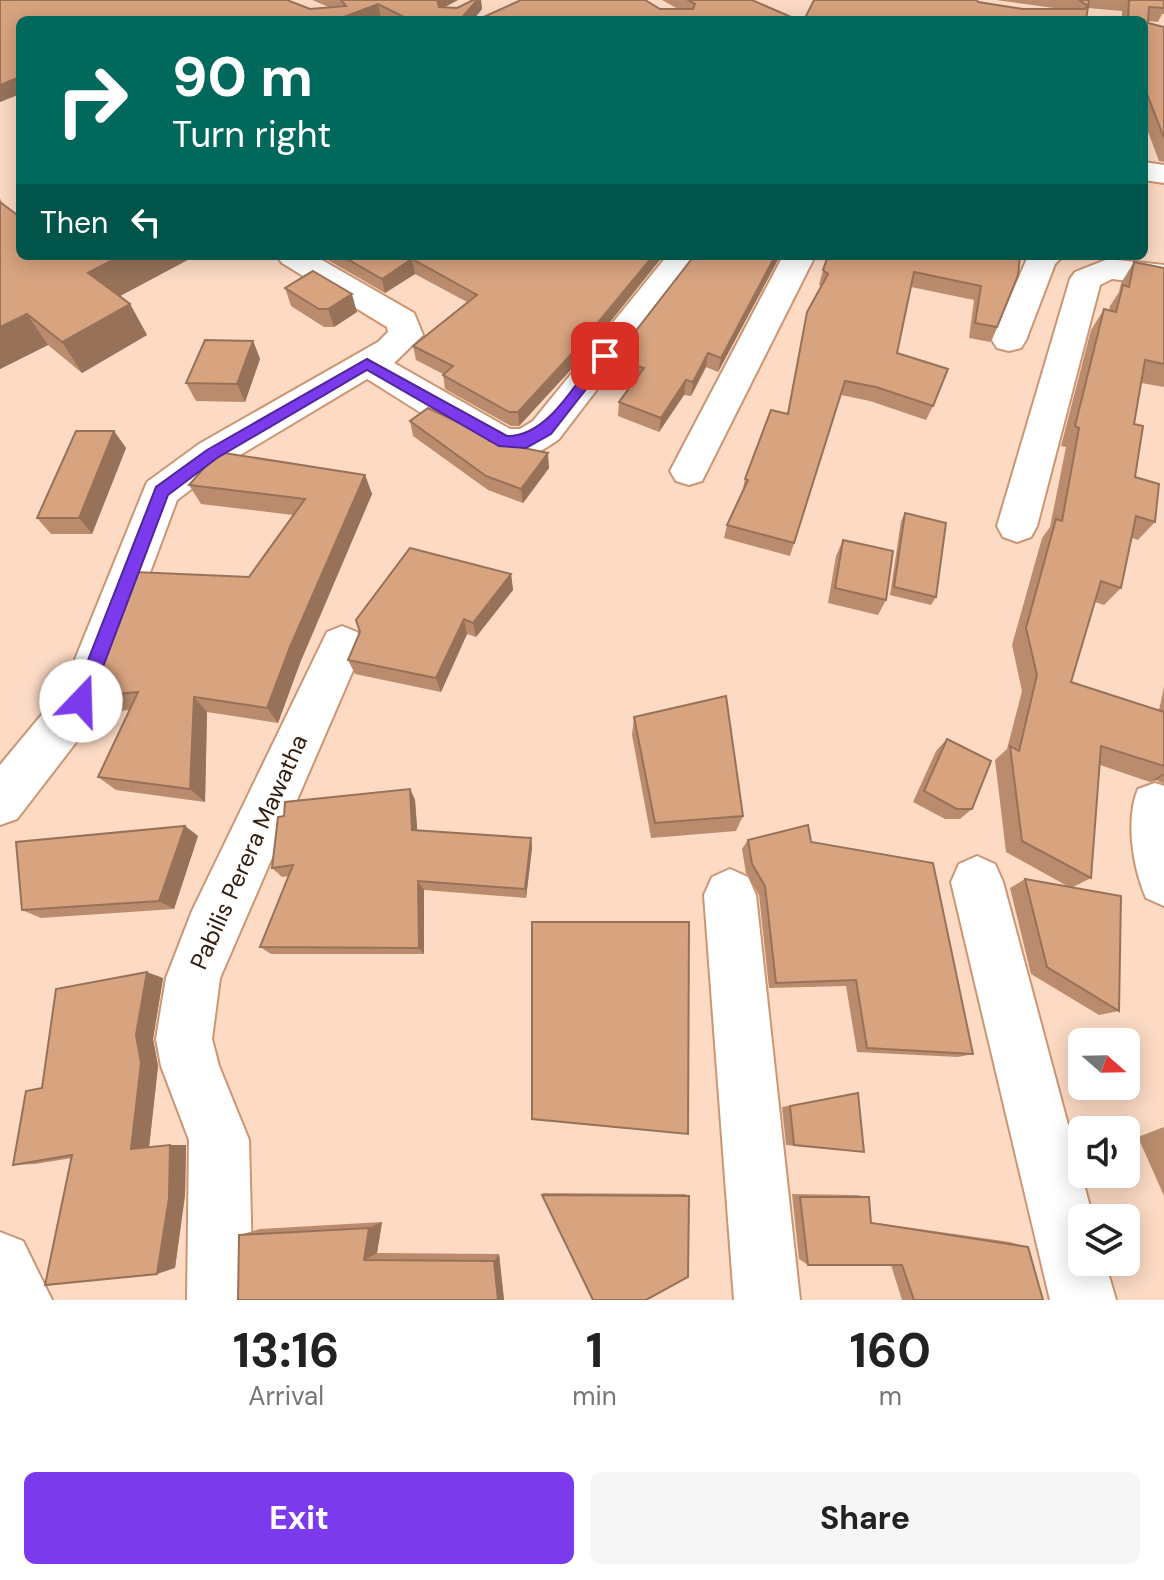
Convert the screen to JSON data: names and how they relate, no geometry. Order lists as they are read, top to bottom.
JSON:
{
  "streets": {
    "street": ["Pabilis Perera Mawatha"]
  },
  "north": "right",
  "page": {
    "turn": ["90 m", "Turn right"],
    "then": "Then",
    "eta": [
      "13:16",
      "Arrival",
      "1",
      "min",
      "160",
      "m"
    ],
    "buttons": ["Exit", "Share"]
  }
}
